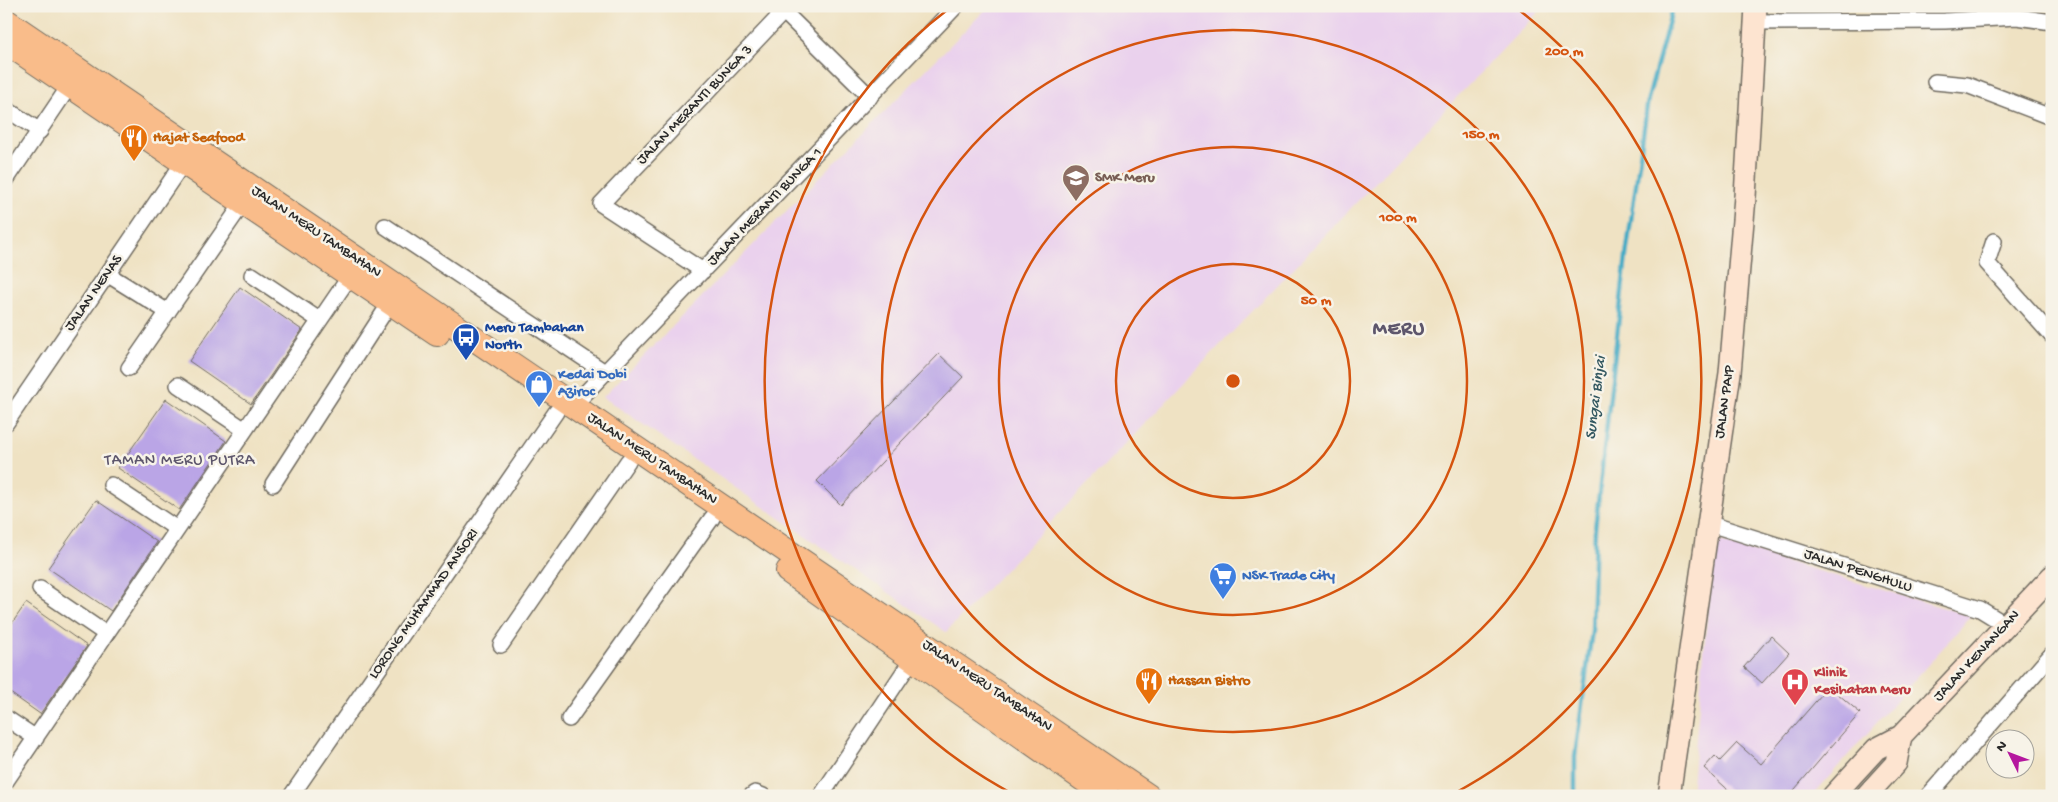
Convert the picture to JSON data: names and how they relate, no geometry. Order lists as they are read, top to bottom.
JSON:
{
  "streets": {
    "main road": ["JALAN MERU TAMBAHAN"],
    "street": [
      "JALAN MERANTI BUNGA 3",
      "JALAN MERANTI BUNGA 1",
      "JALAN NENAS",
      "JALAN PAIP",
      "JALAN PENGHULU",
      "LORONG MUHAMMAD ANSORI",
      "JALAN KENANGAN"
    ]
  },
  "crossings": [
    ["JALAN MERANTI BUNGA 3", "JALAN MERANTI BUNGA 1"],
    ["JALAN MERANTI BUNGA 1", "JALAN MERU TAMBAHAN"],
    ["JALAN MERANTI BUNGA 1", "LORONG MUHAMMAD ANSORI"],
    ["JALAN MERU TAMBAHAN", "JALAN NENAS"],
    ["JALAN MERU TAMBAHAN", "LORONG MUHAMMAD ANSORI"],
    ["JALAN PAIP", "JALAN PENGHULU"],
    ["JALAN PENGHULU", "JALAN KENANGAN"]
  ],
  "districts": ["MERU", "TAMAN MERU PUTRA"],
  "water": ["Sungai Binjai"],
  "places": {
    "restaurant": ["Hajat Seafood", "Hassan Bistro"],
    "school or university": ["SMK Meru"],
    "bus stop": ["Meru Tambahan North"],
    "shop": ["Kedai Dobi Aziroc"],
    "supermarket": ["NSK Trade City"],
    "hospital": ["Klinik Kesihatan Meru"]
  },
  "north": "top left",
  "rings": [
    "200 m",
    "150 m",
    "100 m",
    "50 m"
  ]
}
